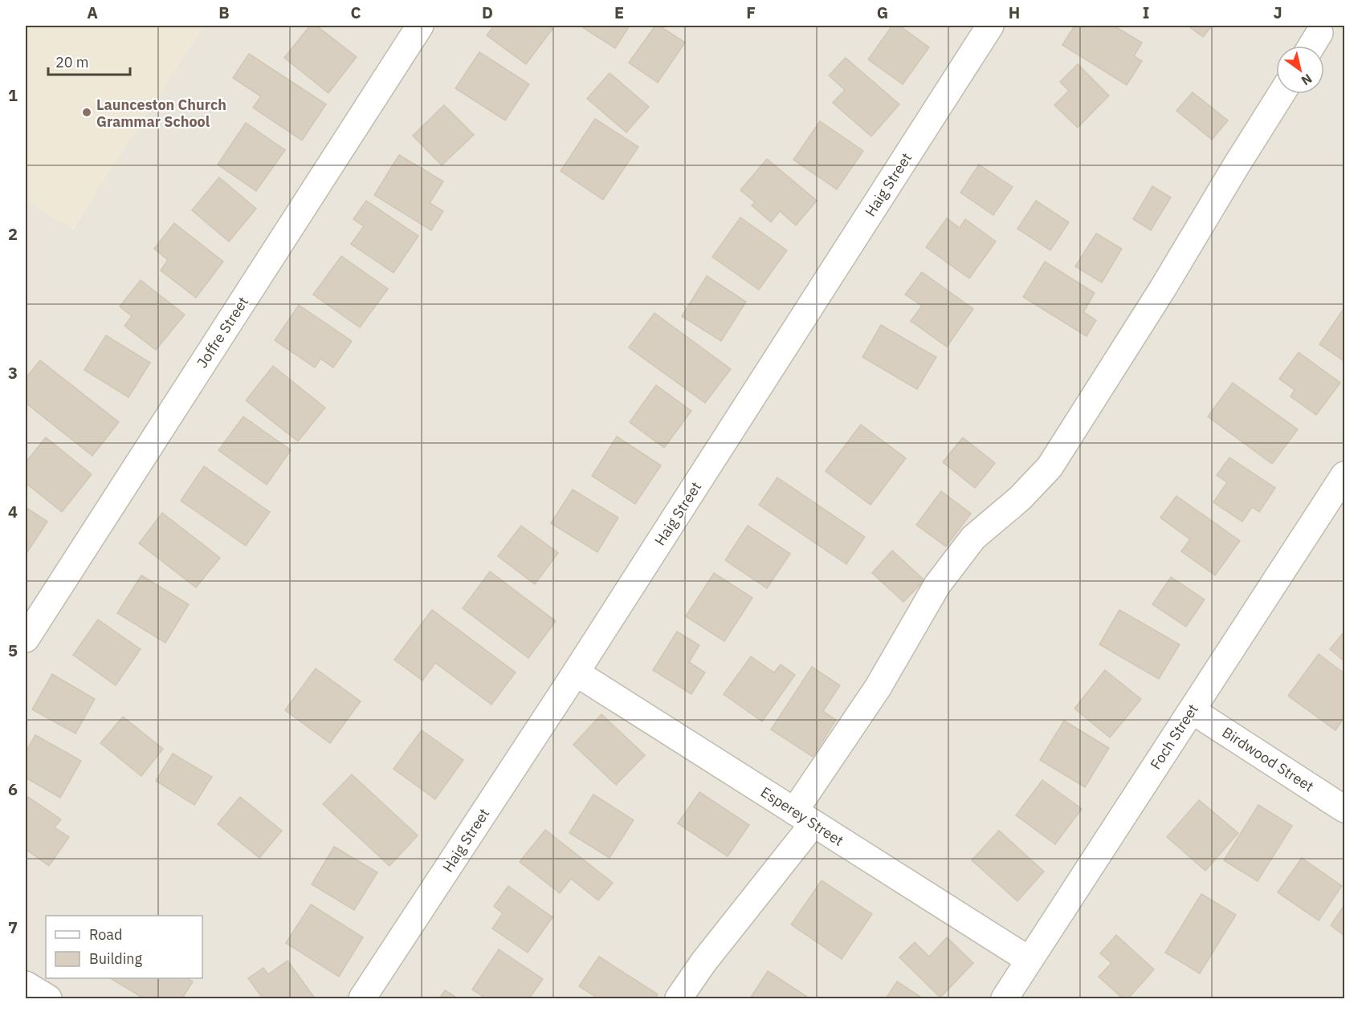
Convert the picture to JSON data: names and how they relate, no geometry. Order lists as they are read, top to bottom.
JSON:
{
  "streets": {
    "street": [
      "Haig Street",
      "Joffre Street",
      "Foch Street",
      "Birdwood Street",
      "Esperey Street"
    ]
  },
  "crossings": [
    ["Haig Street", "Esperey Street"],
    ["Foch Street", "Birdwood Street"],
    ["Foch Street", "Esperey Street"]
  ],
  "places": ["Launceston Church Grammar School"],
  "legend": ["Road", "Building"],
  "scale_bar": "20 m",
  "north": "bottom right",
  "grid": {
    "columns": [
      "A",
      "B",
      "C",
      "D",
      "E",
      "F",
      "G",
      "H",
      "I",
      "J"
    ],
    "rows": [
      "1",
      "2",
      "3",
      "4",
      "5",
      "6",
      "7"
    ]
  }
}
